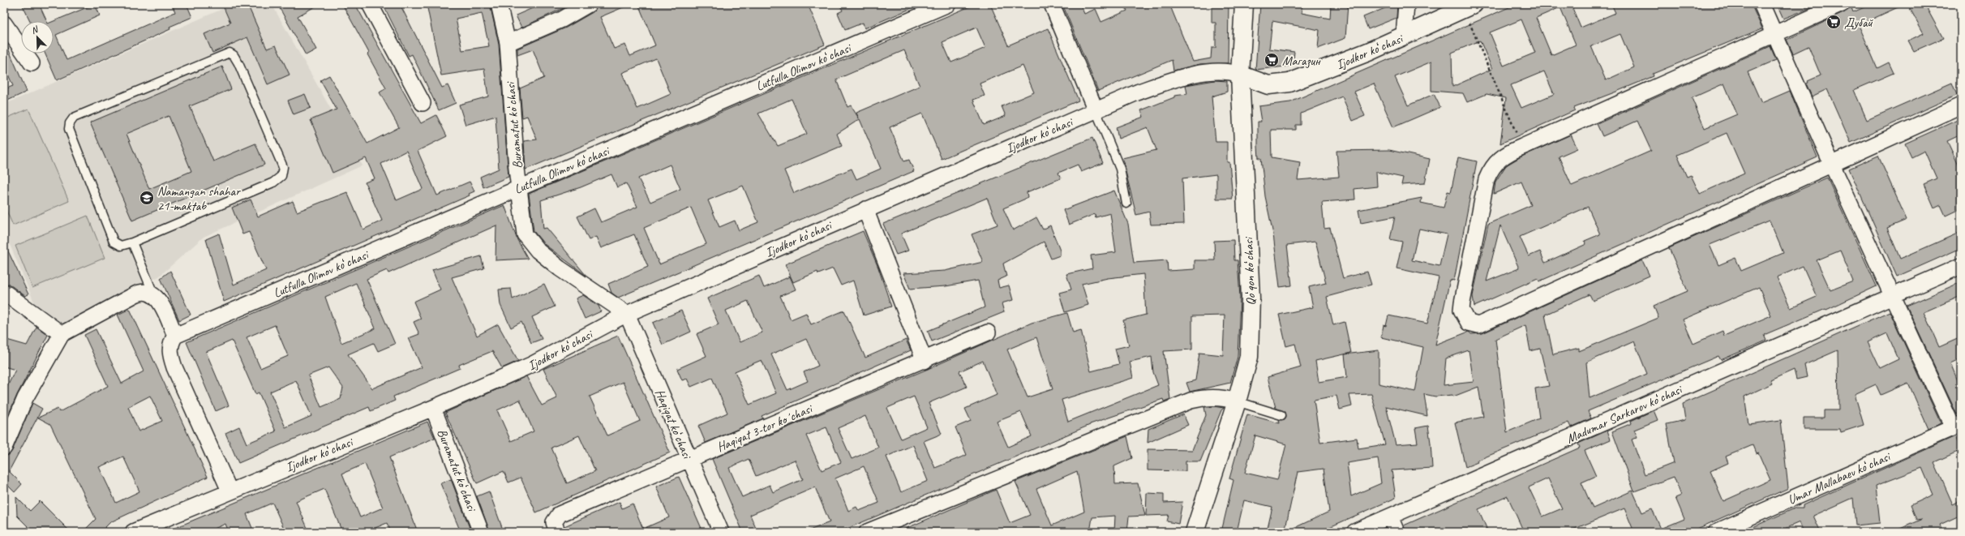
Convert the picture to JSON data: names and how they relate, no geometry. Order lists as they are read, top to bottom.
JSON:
{
  "streets": {
    "main road": ["Ijodkor koʻchasi", "Qoʻqon koʻchasi"],
    "street": [
      "Lutfulla Olimov koʻchasi",
      "Buramatut koʻchasi",
      "Madumar Sarkarov koʻchasi",
      "Haqiqat koʻchasi",
      "Haqiqat 3-tor koʼchasi",
      "Umar Mallabaev koʻchasi"
    ]
  },
  "crossings": [
    ["Ijodkor koʻchasi", "Buramatut koʻchasi"],
    ["Ijodkor koʻchasi", "Qoʻqon koʻchasi"],
    ["Ijodkor koʻchasi", "Haqiqat koʻchasi"],
    ["Lutfulla Olimov koʻchasi", "Buramatut koʻchasi"],
    ["Buramatut koʻchasi", "Haqiqat koʻchasi"],
    ["Haqiqat koʻchasi", "Haqiqat 3-tor koʼchasi"]
  ],
  "places": {
    "supermarket": ["Дубай", "Магазин"],
    "school or university": ["Namangan shahar 21-maktab"]
  },
  "north": "top left"
}
